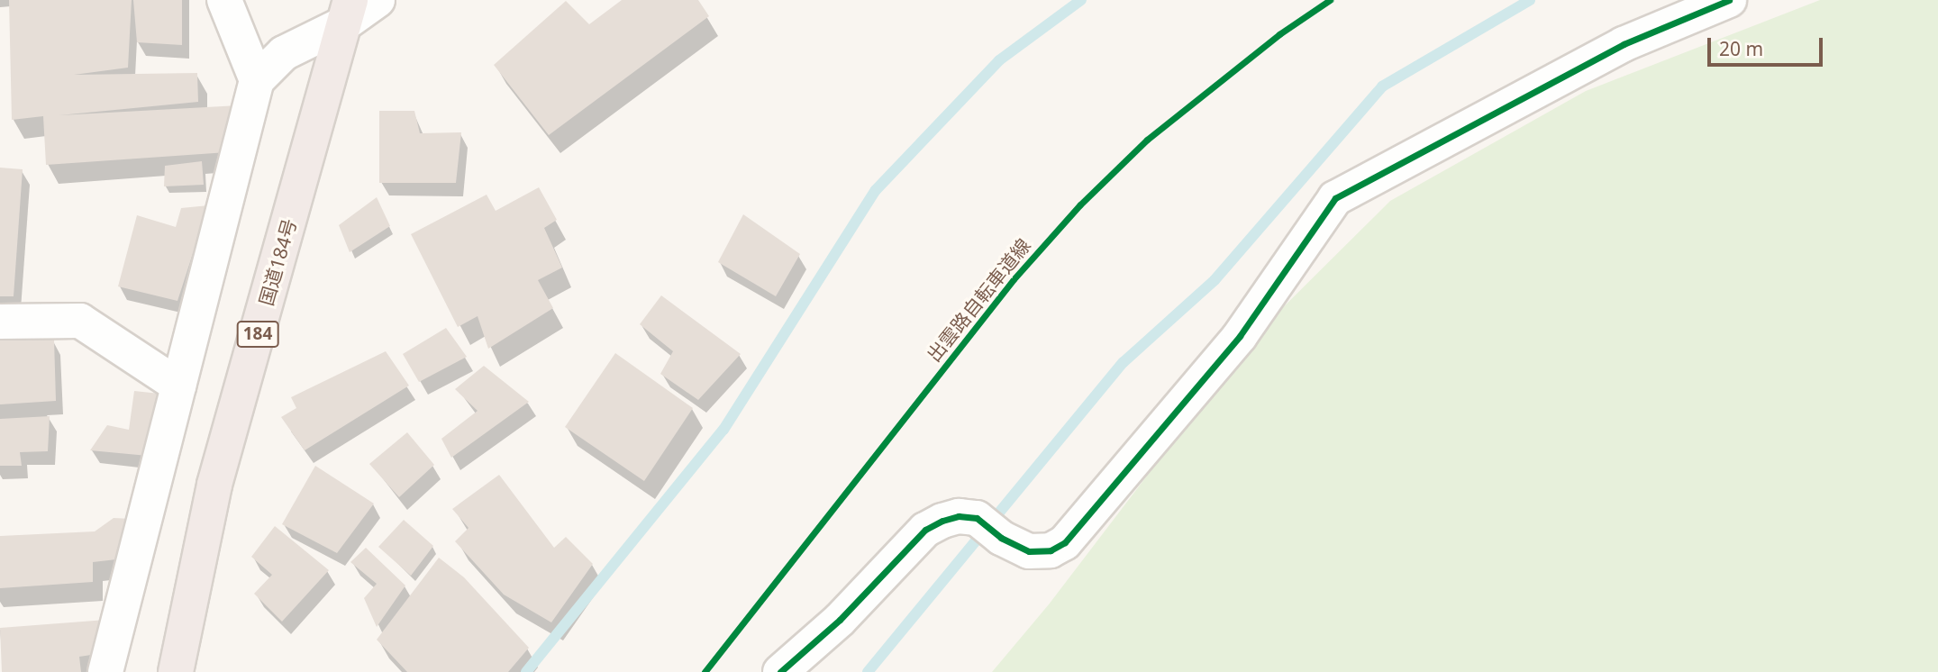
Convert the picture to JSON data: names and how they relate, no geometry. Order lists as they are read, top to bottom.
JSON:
{
  "streets": {
    "highway": ["国道184号", "184"],
    "cycle path": ["出雲路自転車道線"]
  },
  "scale_bar": "20 m"
}
